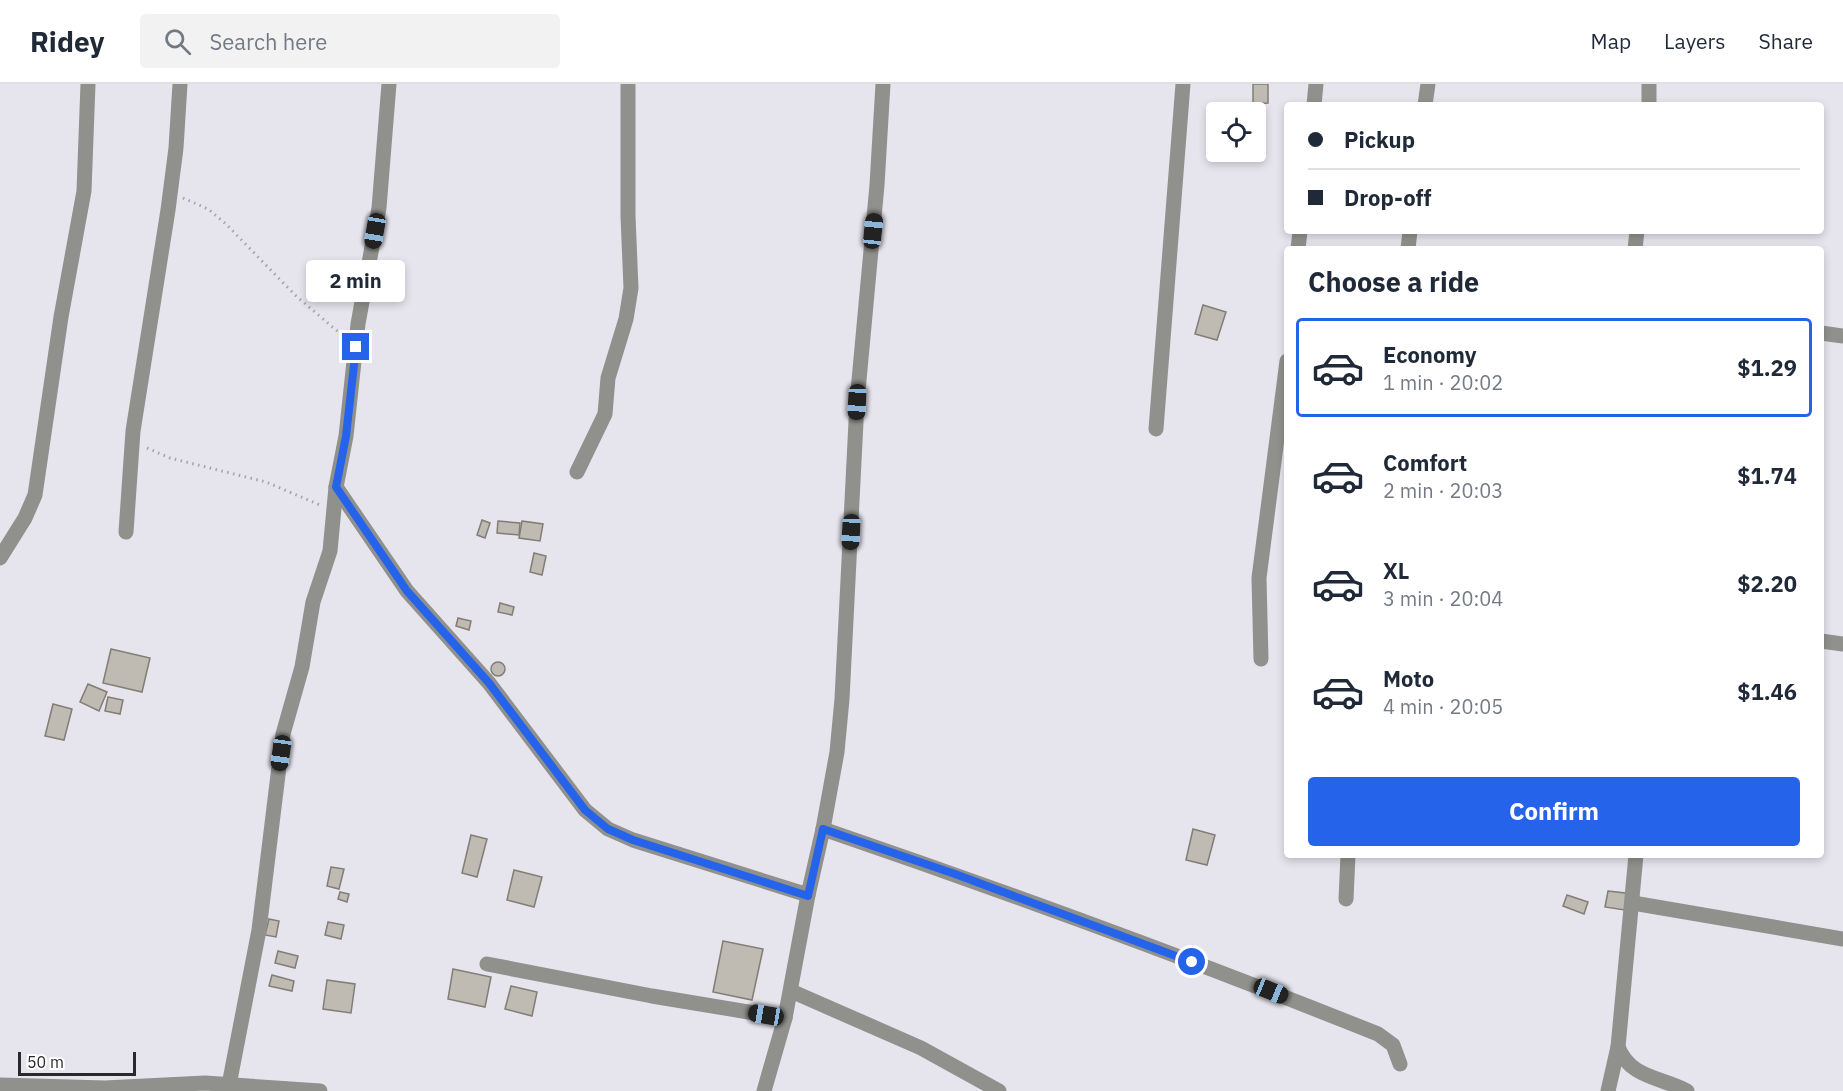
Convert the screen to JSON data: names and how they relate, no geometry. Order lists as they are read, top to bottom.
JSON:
{
  "scale_bar": "50 m",
  "page": {
    "header": "Ridey",
    "search": "Search here",
    "nav": ["Map", "Layers", "Share"],
    "banner": ["Pickup", "Drop-off"],
    "heading": "Choose a ride",
    "bubble": "2 min",
    "list": [
      {
        "name": "Economy",
        "note": "1 min · 20:02",
        "value": "$1.29"
      },
      {
        "name": "Comfort",
        "note": "2 min · 20:03",
        "value": "$1.74"
      },
      {
        "name": "XL",
        "note": "3 min · 20:04",
        "value": "$2.20"
      },
      {
        "name": "Moto",
        "note": "4 min · 20:05",
        "value": "$1.46"
      }
    ],
    "buttons": "Confirm",
    "scale": "50 m"
  }
}
